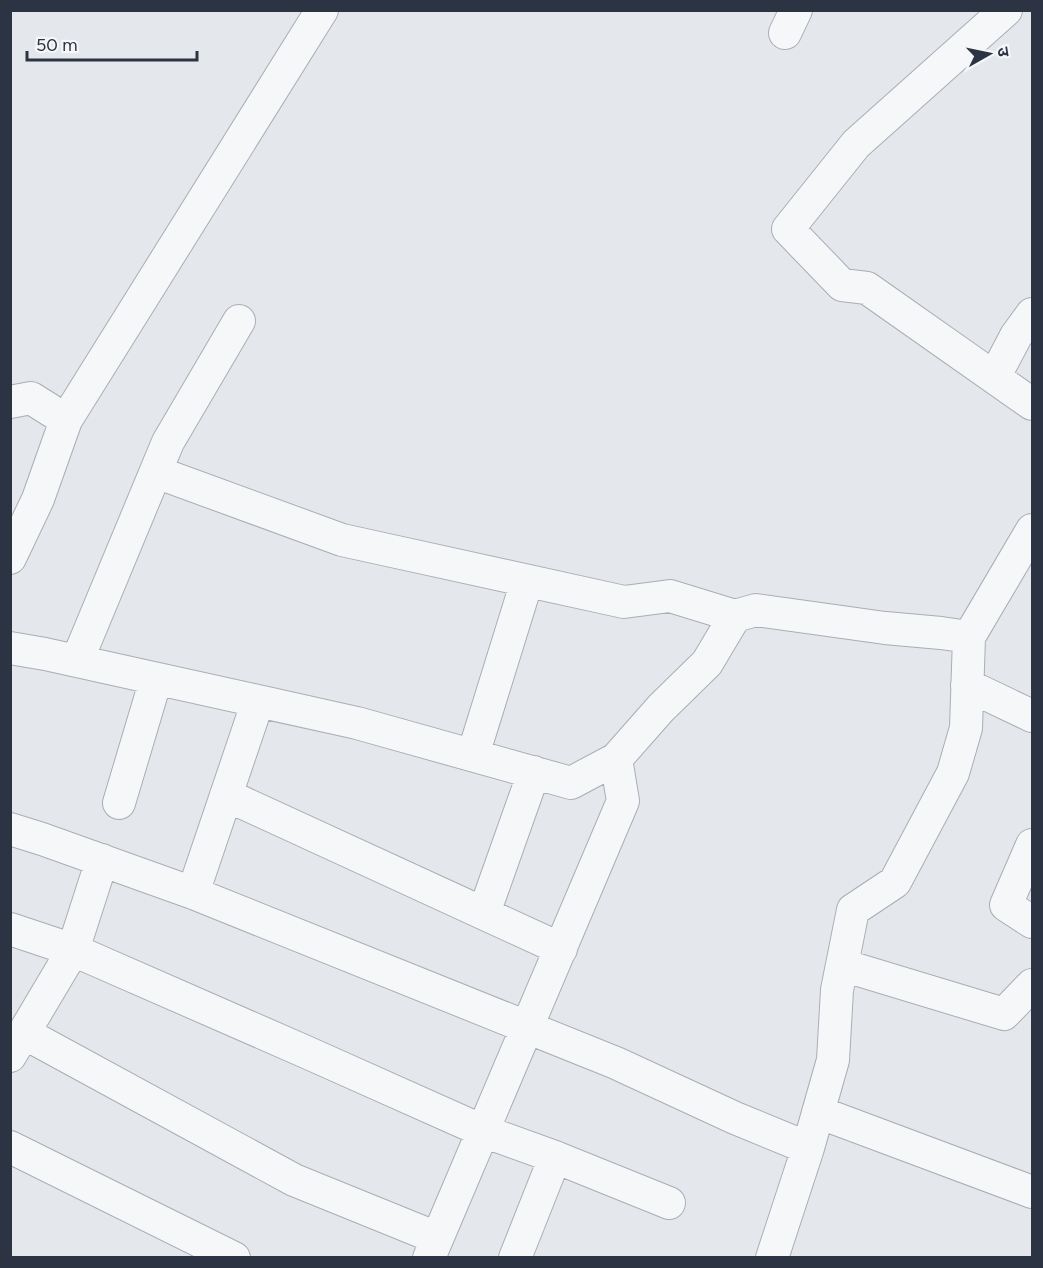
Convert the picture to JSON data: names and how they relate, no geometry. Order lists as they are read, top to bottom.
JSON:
{
  "scale_bar": "50 m",
  "north": "right"
}
